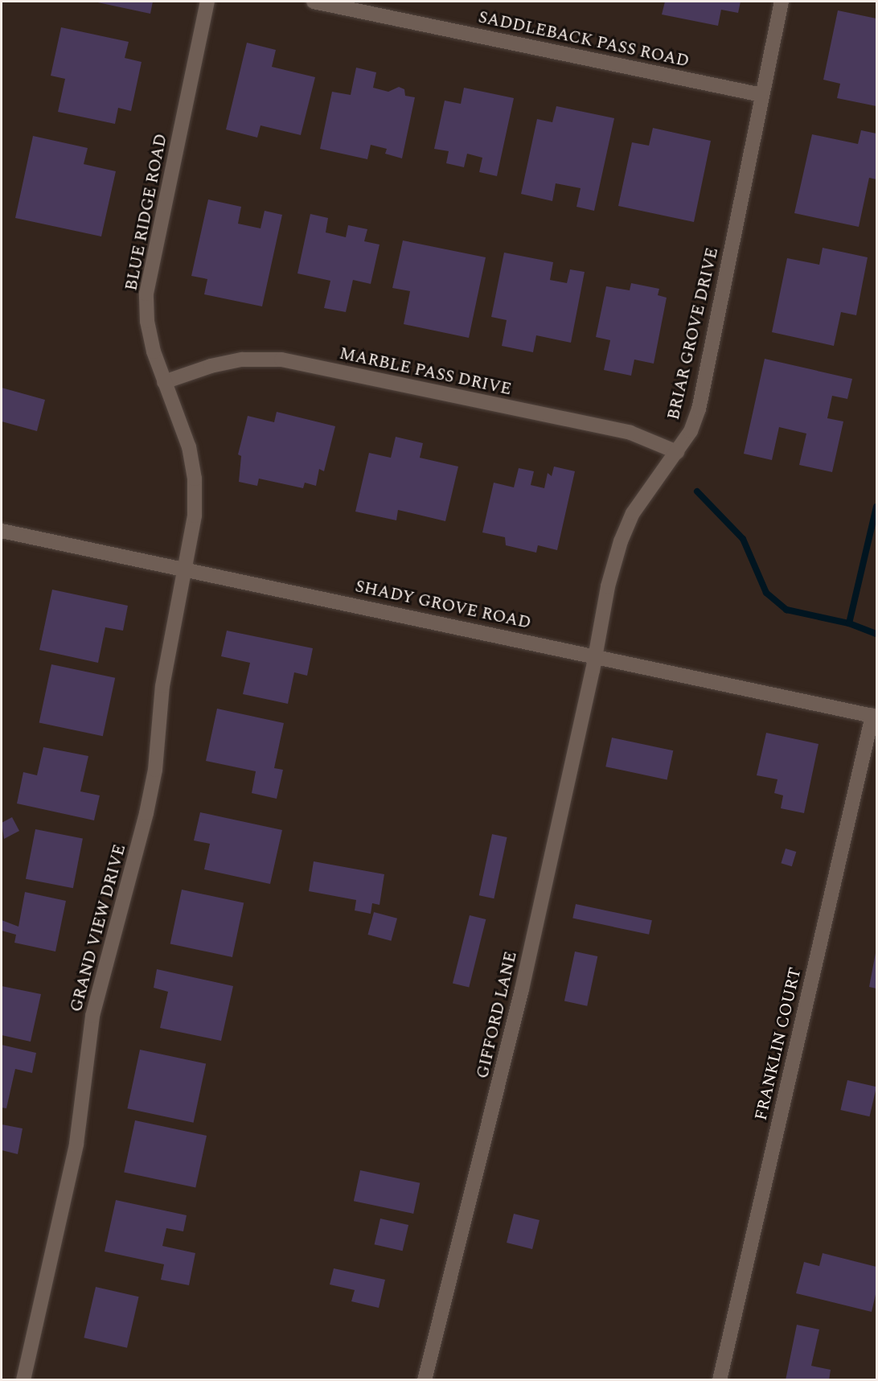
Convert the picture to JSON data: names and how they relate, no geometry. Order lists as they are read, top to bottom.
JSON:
{
  "streets": {
    "street": [
      "SADDLEBACK PASS ROAD",
      "BLUE RIDGE ROAD",
      "BRIAR GROVE DRIVE",
      "MARBLE PASS DRIVE",
      "SHADY GROVE ROAD",
      "GRAND VIEW DRIVE",
      "GIFFORD LANE",
      "FRANKLIN COURT"
    ]
  },
  "crossings": [
    ["SADDLEBACK PASS ROAD", "BRIAR GROVE DRIVE"],
    ["BLUE RIDGE ROAD", "MARBLE PASS DRIVE"],
    ["BLUE RIDGE ROAD", "SHADY GROVE ROAD"],
    ["BLUE RIDGE ROAD", "GRAND VIEW DRIVE"],
    ["BRIAR GROVE DRIVE", "MARBLE PASS DRIVE"],
    ["BRIAR GROVE DRIVE", "SHADY GROVE ROAD"],
    ["BRIAR GROVE DRIVE", "GIFFORD LANE"],
    ["SHADY GROVE ROAD", "GRAND VIEW DRIVE"],
    ["SHADY GROVE ROAD", "GIFFORD LANE"],
    ["SHADY GROVE ROAD", "FRANKLIN COURT"]
  ]
}
